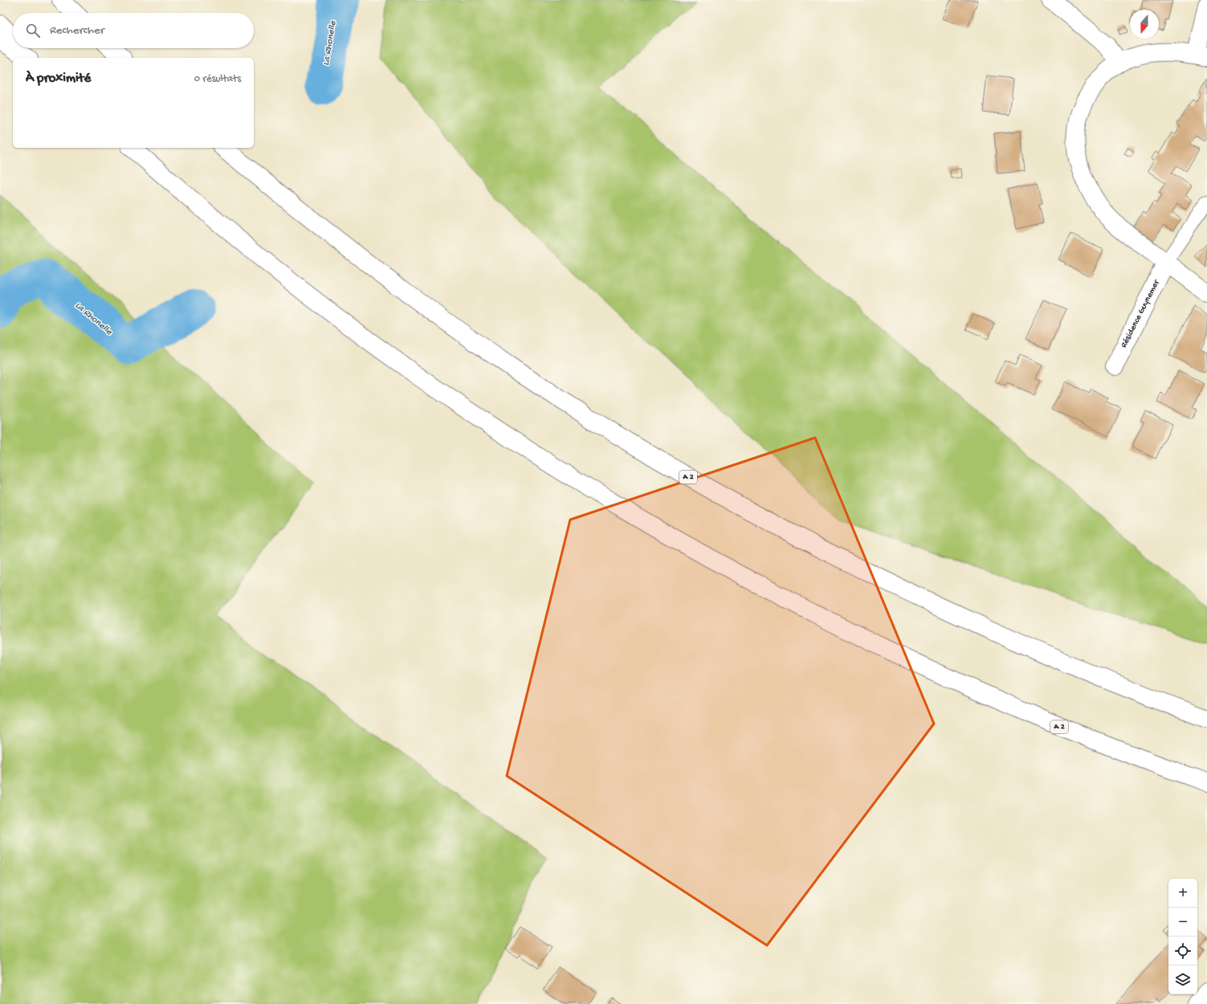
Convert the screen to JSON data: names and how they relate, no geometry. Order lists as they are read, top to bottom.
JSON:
{
  "streets": {
    "main road": ["Résidence Guynemer", "A 2"]
  },
  "water": ["La Rhonelle"],
  "north": "bottom",
  "page": {
    "search": "Rechercher",
    "heading": ["À proximité", "0 résultats"],
    "map_buttons": ["+", "−"]
  }
}
